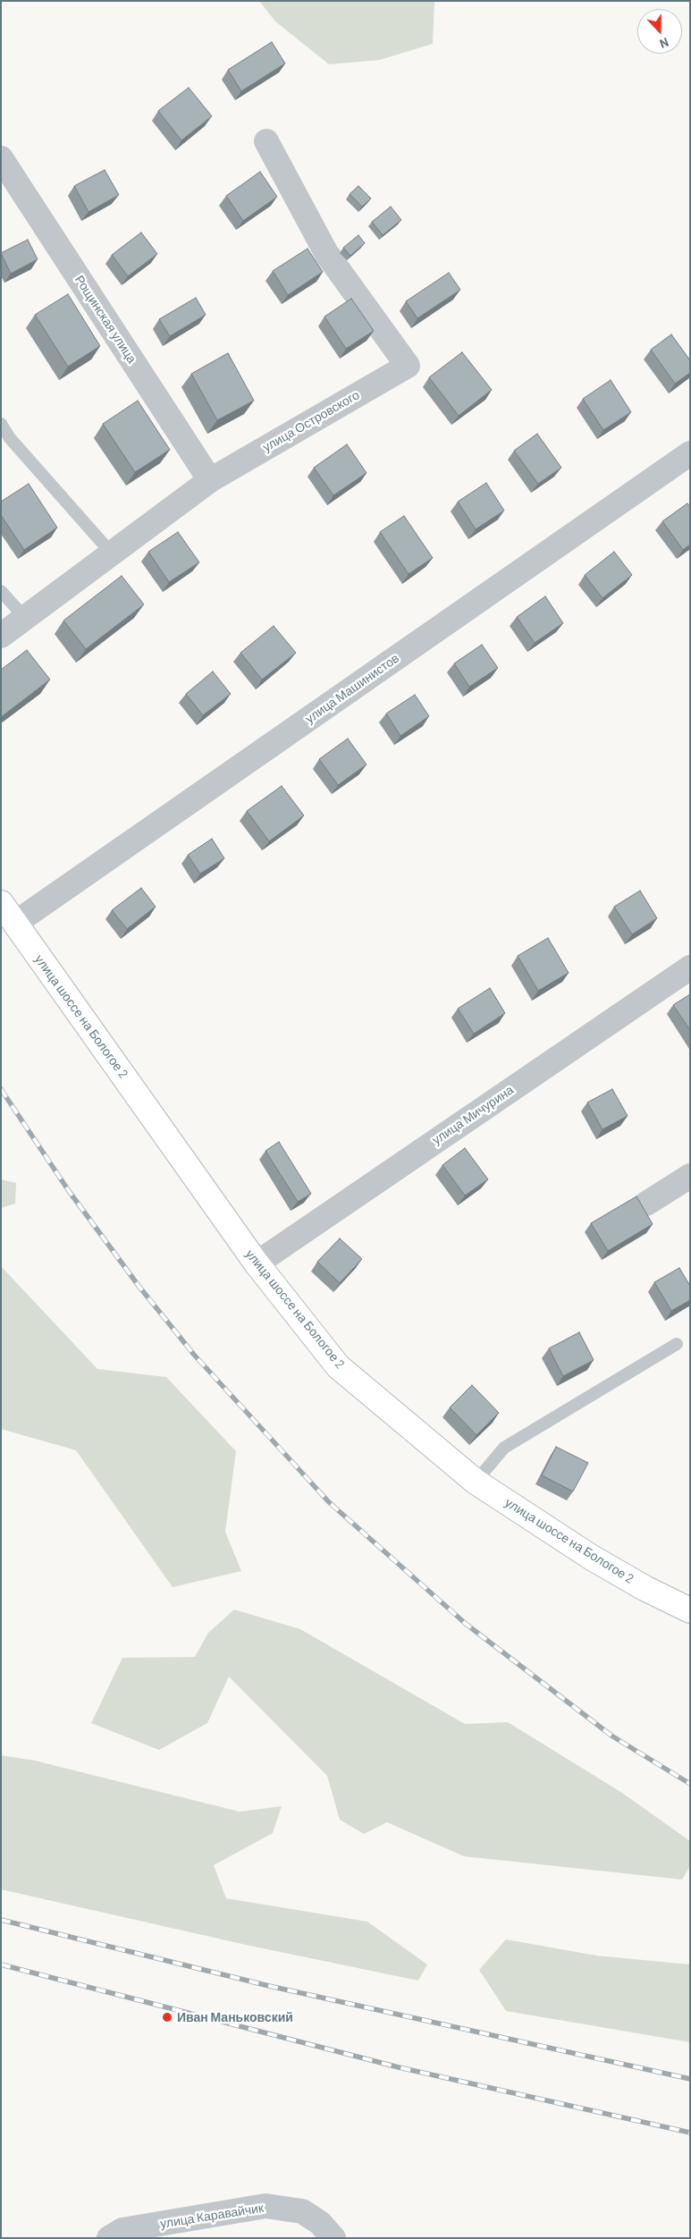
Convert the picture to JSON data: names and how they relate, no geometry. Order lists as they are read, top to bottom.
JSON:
{
  "streets": {
    "street": [
      "Рощинская улица",
      "улица Островского",
      "улица Машинистов",
      "улица шоссе на Бологое 2",
      "улица Мичурина",
      "улица Каравайчик"
    ]
  },
  "crossings": [
    ["Рощинская улица", "улица Островского"],
    ["улица Машинистов", "улица шоссе на Бологое 2"],
    ["улица шоссе на Бологое 2", "улица Мичурина"]
  ],
  "places": ["Иван Маньковский"],
  "north": "bottom"
}
